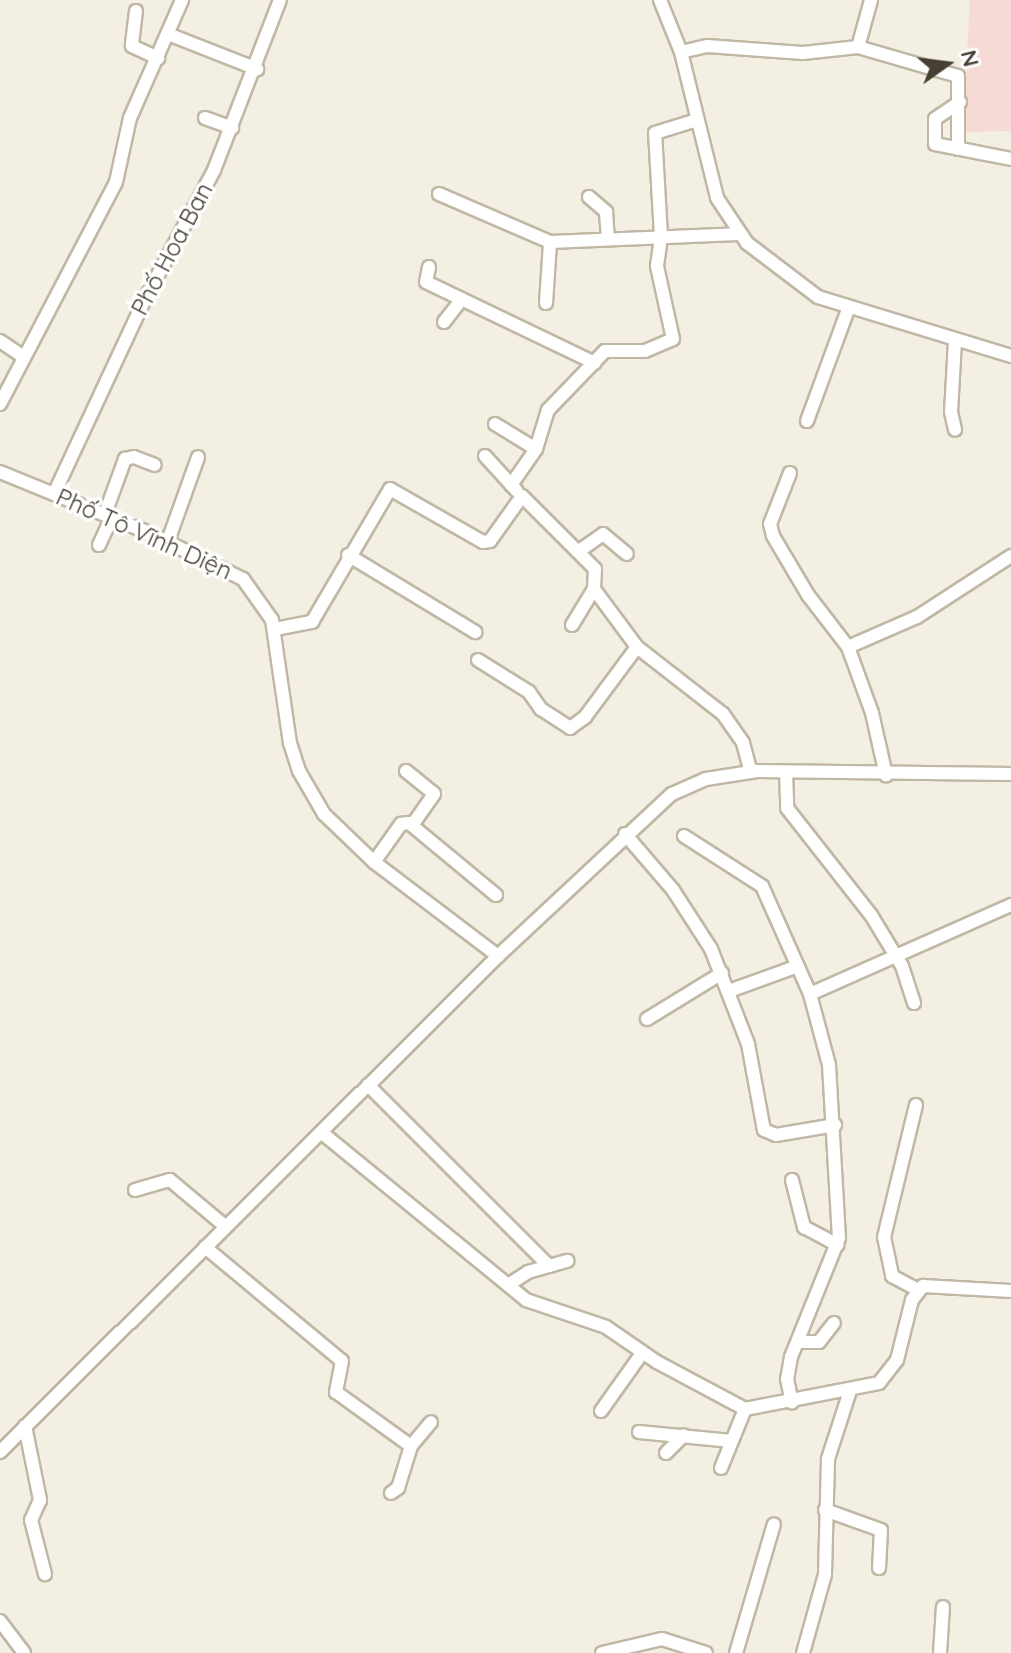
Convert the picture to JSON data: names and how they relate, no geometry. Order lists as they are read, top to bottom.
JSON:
{
  "streets": {
    "street": ["Phố Hoa Ban", "Phố Tô Vĩnh Diện"]
  },
  "crossings": [
    ["Phố Hoa Ban", "Phố Tô Vĩnh Diện"]
  ],
  "north": "right"
}
